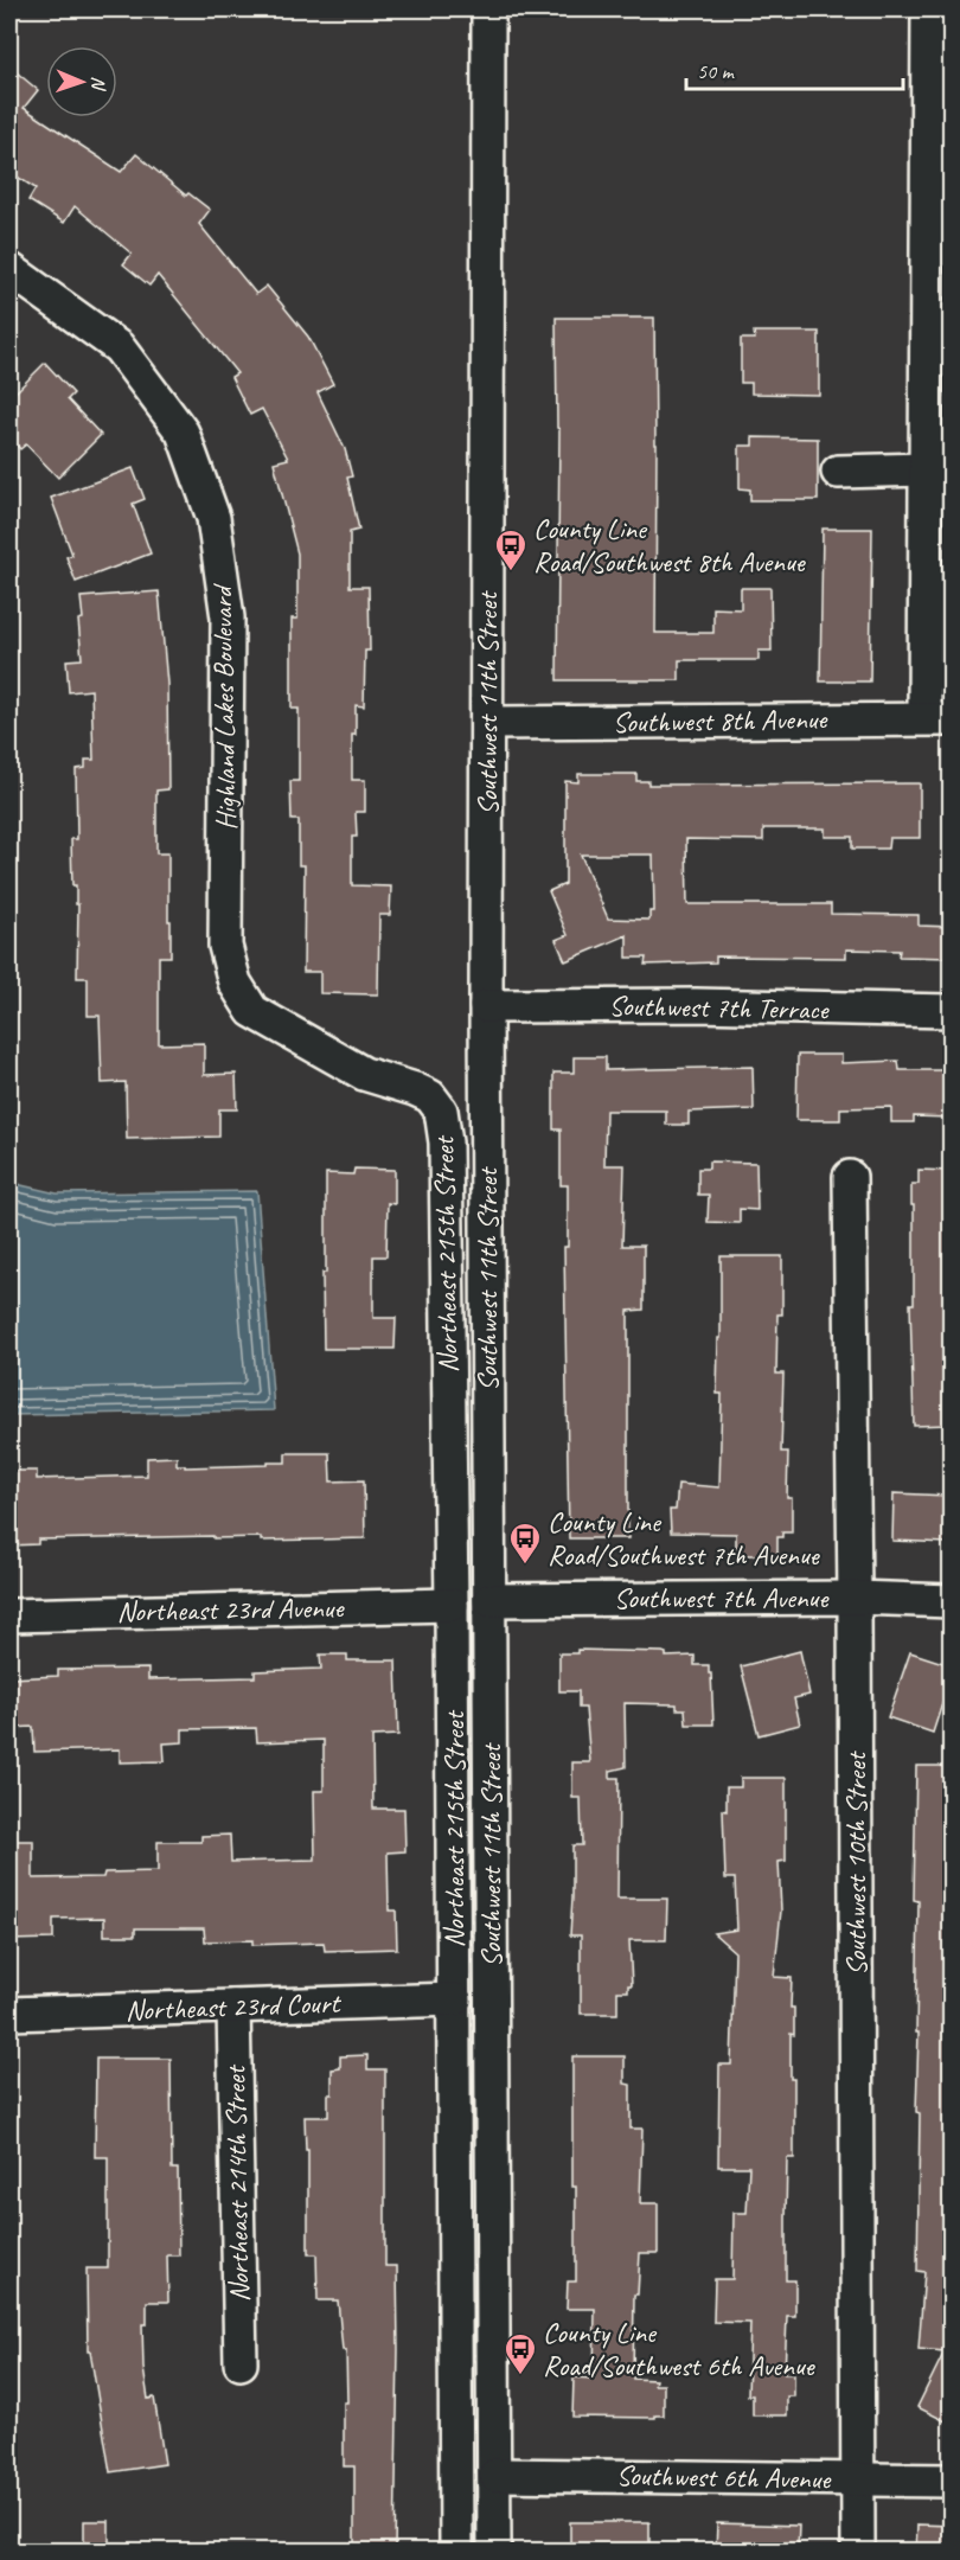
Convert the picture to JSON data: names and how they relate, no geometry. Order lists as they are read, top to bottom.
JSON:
{
  "streets": {
    "street": [
      "Southwest 11th Street",
      "Highland Lakes Boulevard",
      "Southwest 8th Avenue",
      "Southwest 7th Terrace",
      "Northeast 215th Street",
      "Southwest 7th Avenue",
      "Northeast 23rd Avenue",
      "Southwest 10th Street",
      "Northeast 23rd Court",
      "Northeast 214th Street",
      "Southwest 6th Avenue"
    ]
  },
  "crossings": [
    ["Southwest 11th Street", "Southwest 8th Avenue"],
    ["Southwest 11th Street", "Southwest 7th Terrace"],
    ["Southwest 11th Street", "Southwest 7th Avenue"],
    ["Southwest 11th Street", "Southwest 6th Avenue"],
    ["Highland Lakes Boulevard", "Northeast 215th Street"],
    ["Northeast 215th Street", "Northeast 23rd Avenue"],
    ["Northeast 215th Street", "Northeast 23rd Court"],
    ["Southwest 7th Avenue", "Southwest 10th Street"],
    ["Southwest 10th Street", "Southwest 6th Avenue"],
    ["Northeast 23rd Court", "Northeast 214th Street"]
  ],
  "places": {
    "bus stop": ["County Line Road/Southwest 8th Avenue", "County Line Road/Southwest 7th Avenue", "County Line Road/Southwest 6th Avenue"]
  },
  "scale_bar": "50 m",
  "north": "right"
}
